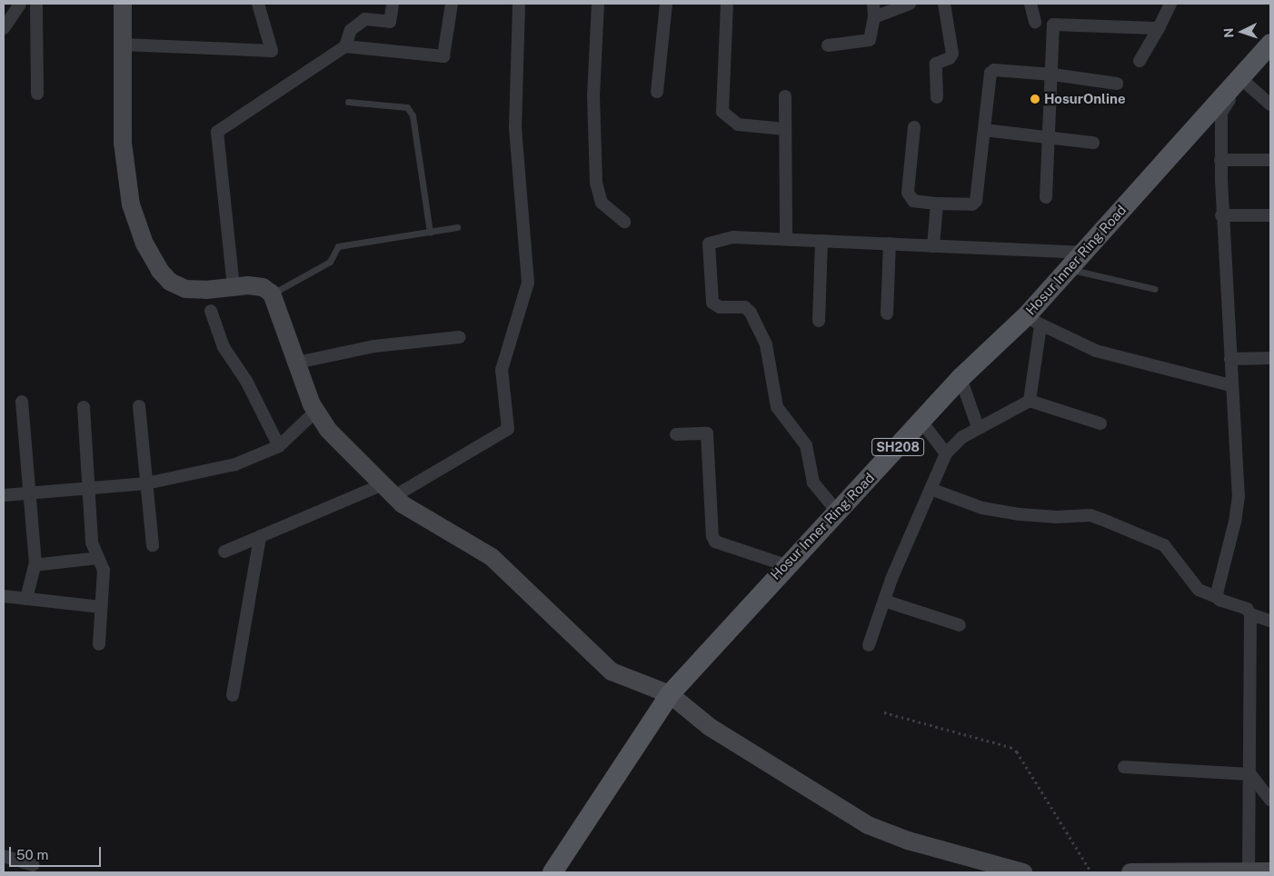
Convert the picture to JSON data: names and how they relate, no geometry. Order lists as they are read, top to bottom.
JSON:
{
  "streets": {
    "main road": ["Hosur Inner Ring Road", "SH208"]
  },
  "places": ["HosurOnline"],
  "scale_bar": "50 m",
  "north": "left"
}
